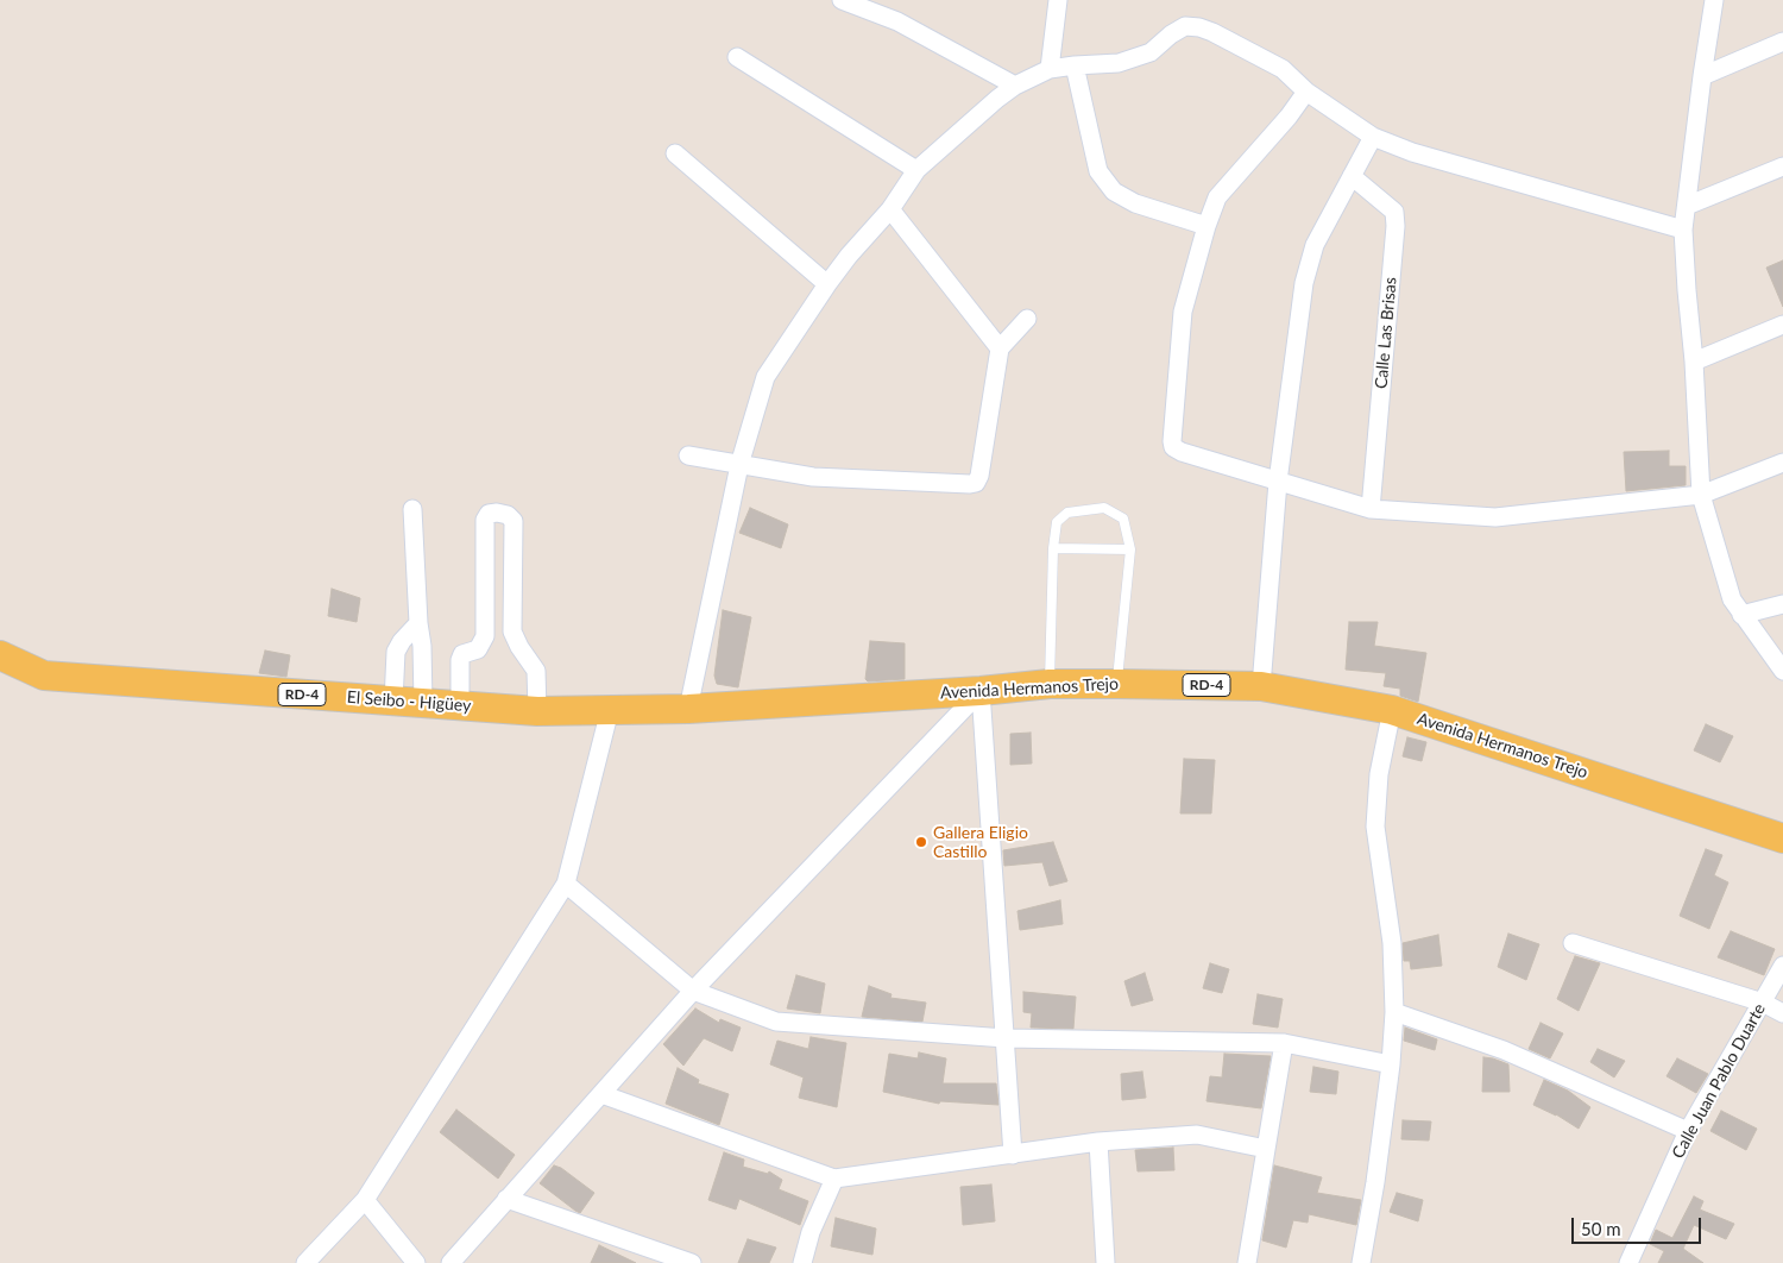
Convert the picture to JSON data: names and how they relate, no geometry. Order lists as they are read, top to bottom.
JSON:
{
  "streets": {
    "main road": ["RD-4", "Avenida Hermanos Trejo", "El Seibo - Higüey"],
    "street": ["Calle Las Brisas", "Calle Juan Pablo Duarte"]
  },
  "crossings": [
    ["Avenida Hermanos Trejo", "El Seibo - Higüey"]
  ],
  "places": ["Gallera Eligio Castillo"],
  "scale_bar": "50 m"
}
